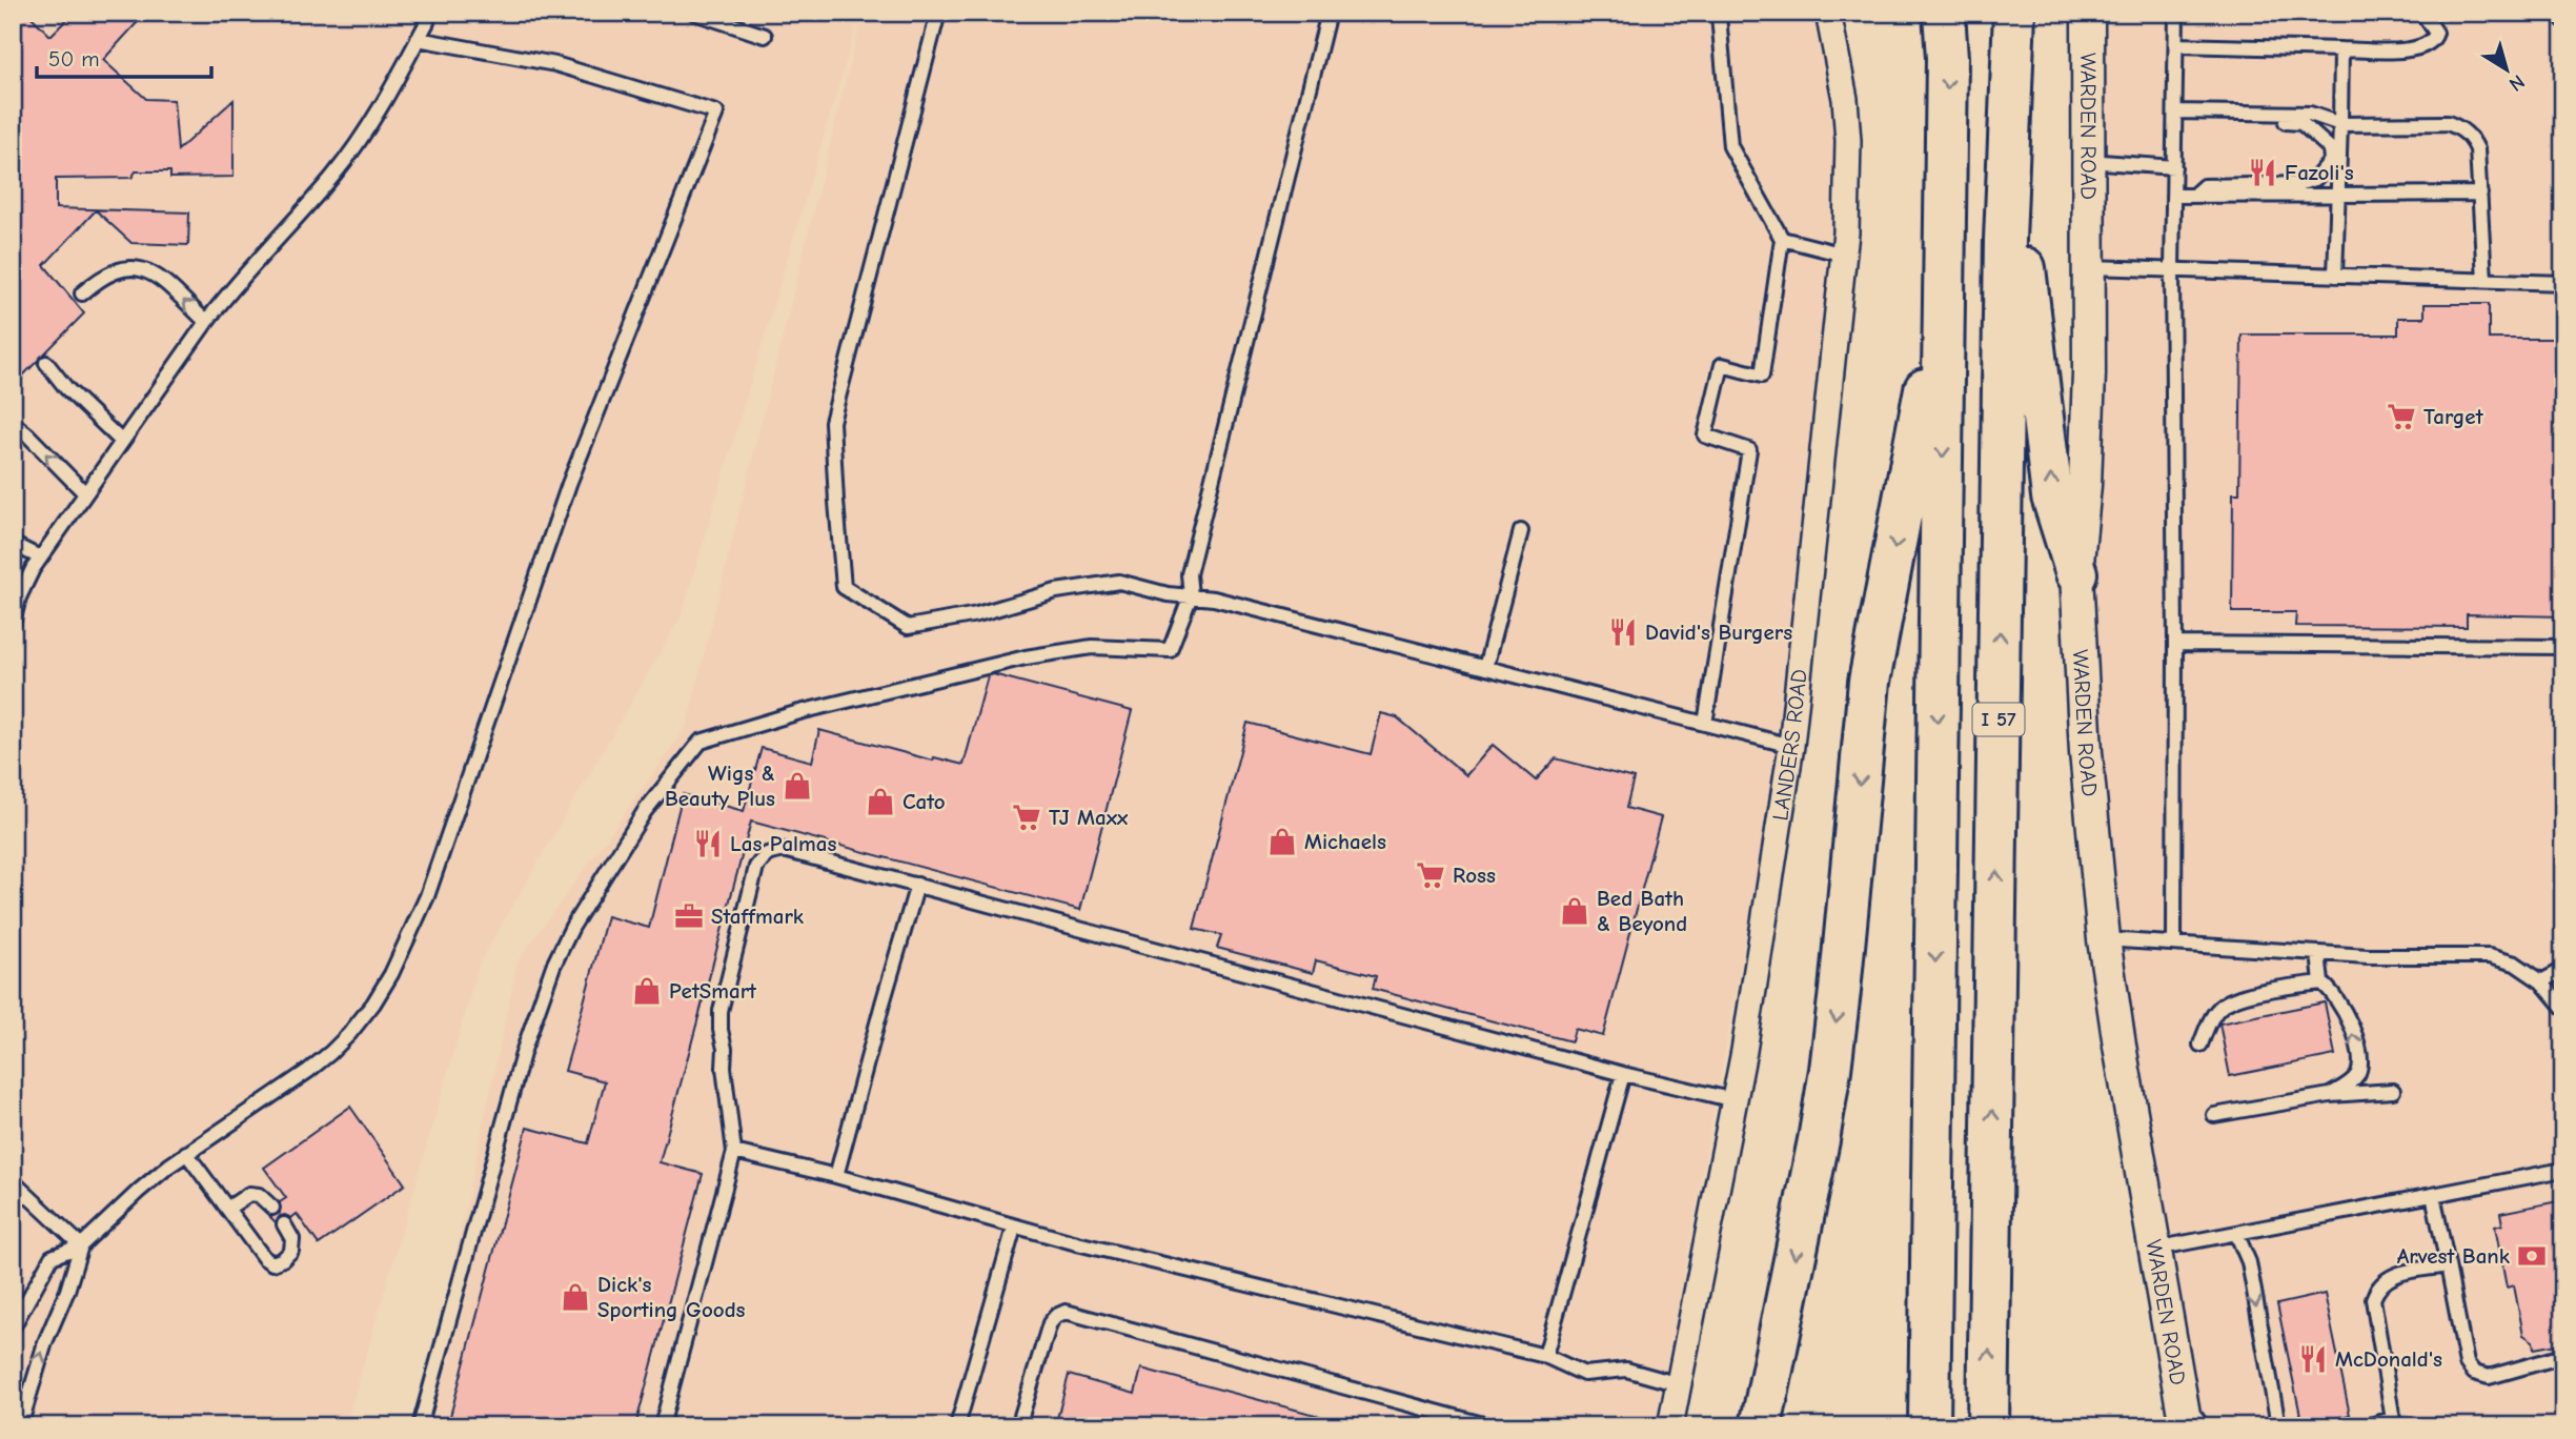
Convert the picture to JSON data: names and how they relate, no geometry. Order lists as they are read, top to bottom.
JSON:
{
  "streets": {
    "highway": ["I 57"],
    "street": ["WARDEN ROAD", "LANDERS ROAD"]
  },
  "places": {
    "restaurant": [
      "Fazoli's",
      "David's Burgers",
      "Las Palmas",
      "McDonald's"
    ],
    "supermarket": ["Target", "TJ Maxx", "Ross"],
    "shop": [
      "Wigs & Beauty Plus",
      "Cato",
      "Michaels",
      "Bed Bath & Beyond",
      "PetSmart",
      "Dick's Sporting Goods"
    ],
    "office": ["Staffmark"],
    "bank": ["Arvest Bank"]
  },
  "scale_bar": "50 m",
  "north": "bottom right"
}
